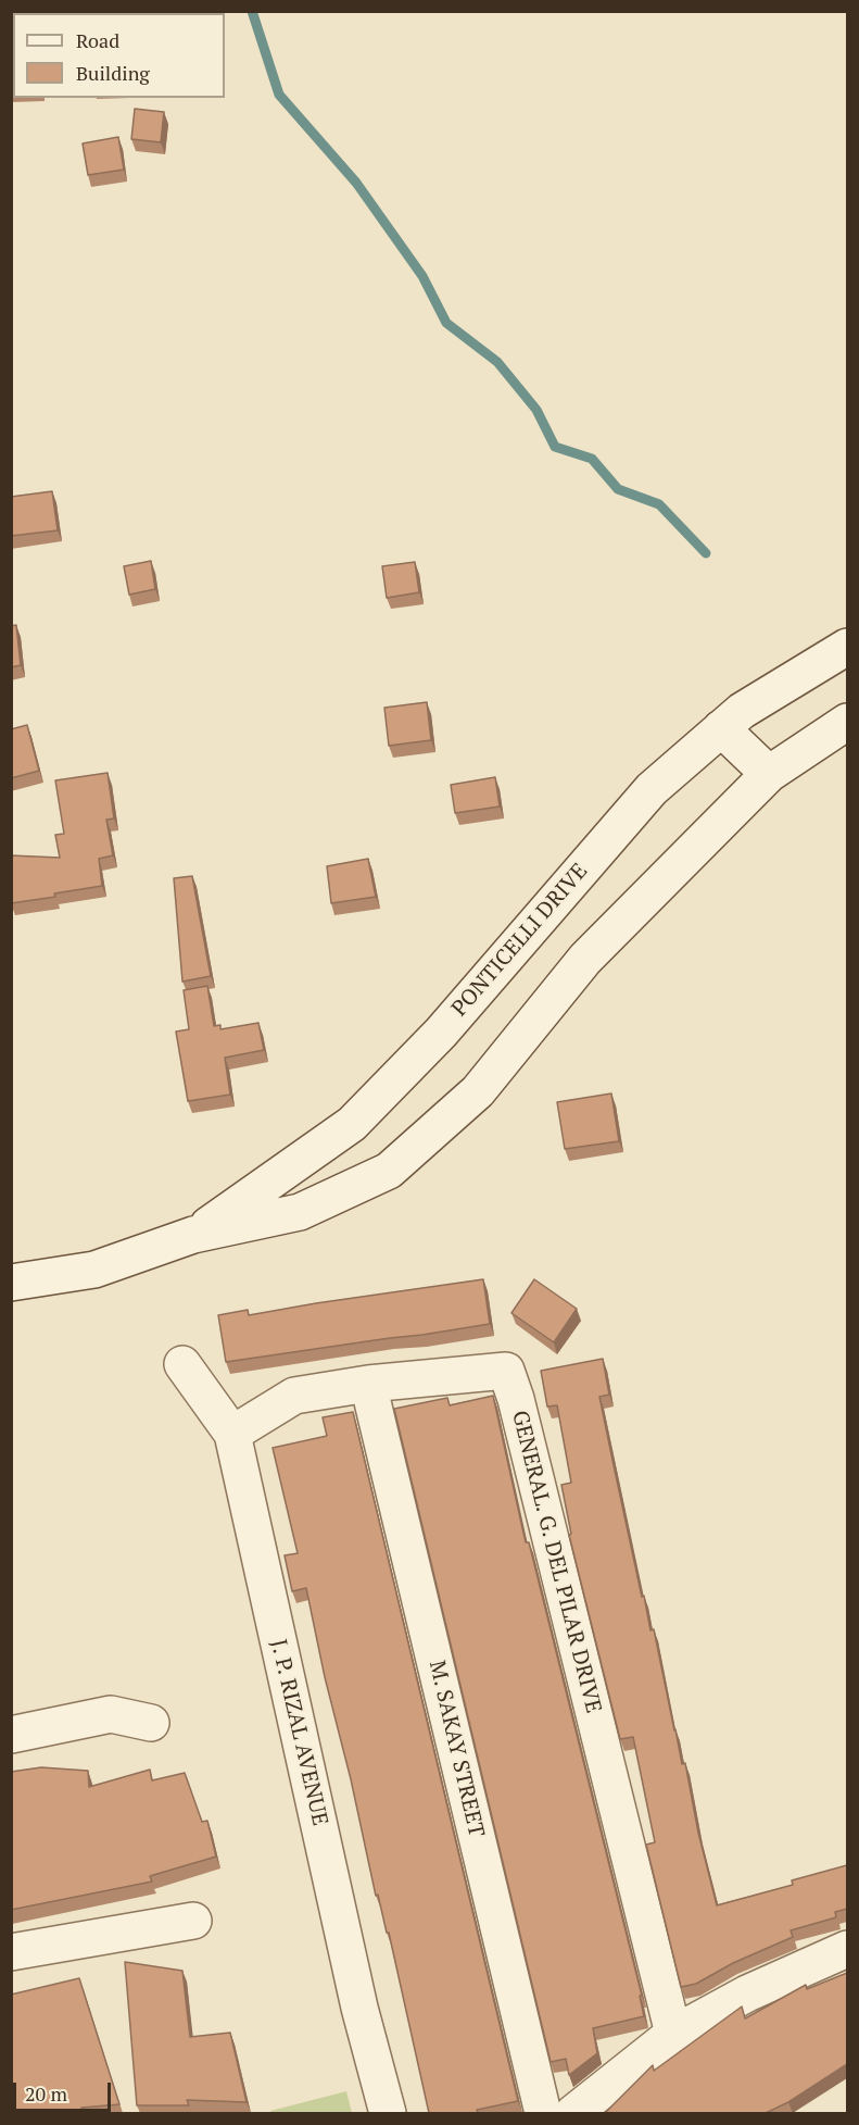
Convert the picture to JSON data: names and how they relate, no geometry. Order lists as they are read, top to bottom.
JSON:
{
  "streets": {
    "street": [
      "PONTICELLI DRIVE",
      "GENERAL. G. DEL PILAR DRIVE",
      "J. P. RIZAL AVENUE",
      "M. SAKAY STREET"
    ]
  },
  "crossings": [
    ["GENERAL. G. DEL PILAR DRIVE", "J. P. RIZAL AVENUE"],
    ["GENERAL. G. DEL PILAR DRIVE", "M. SAKAY STREET"]
  ],
  "legend": ["Road", "Building"],
  "scale_bar": "20 m"
}
